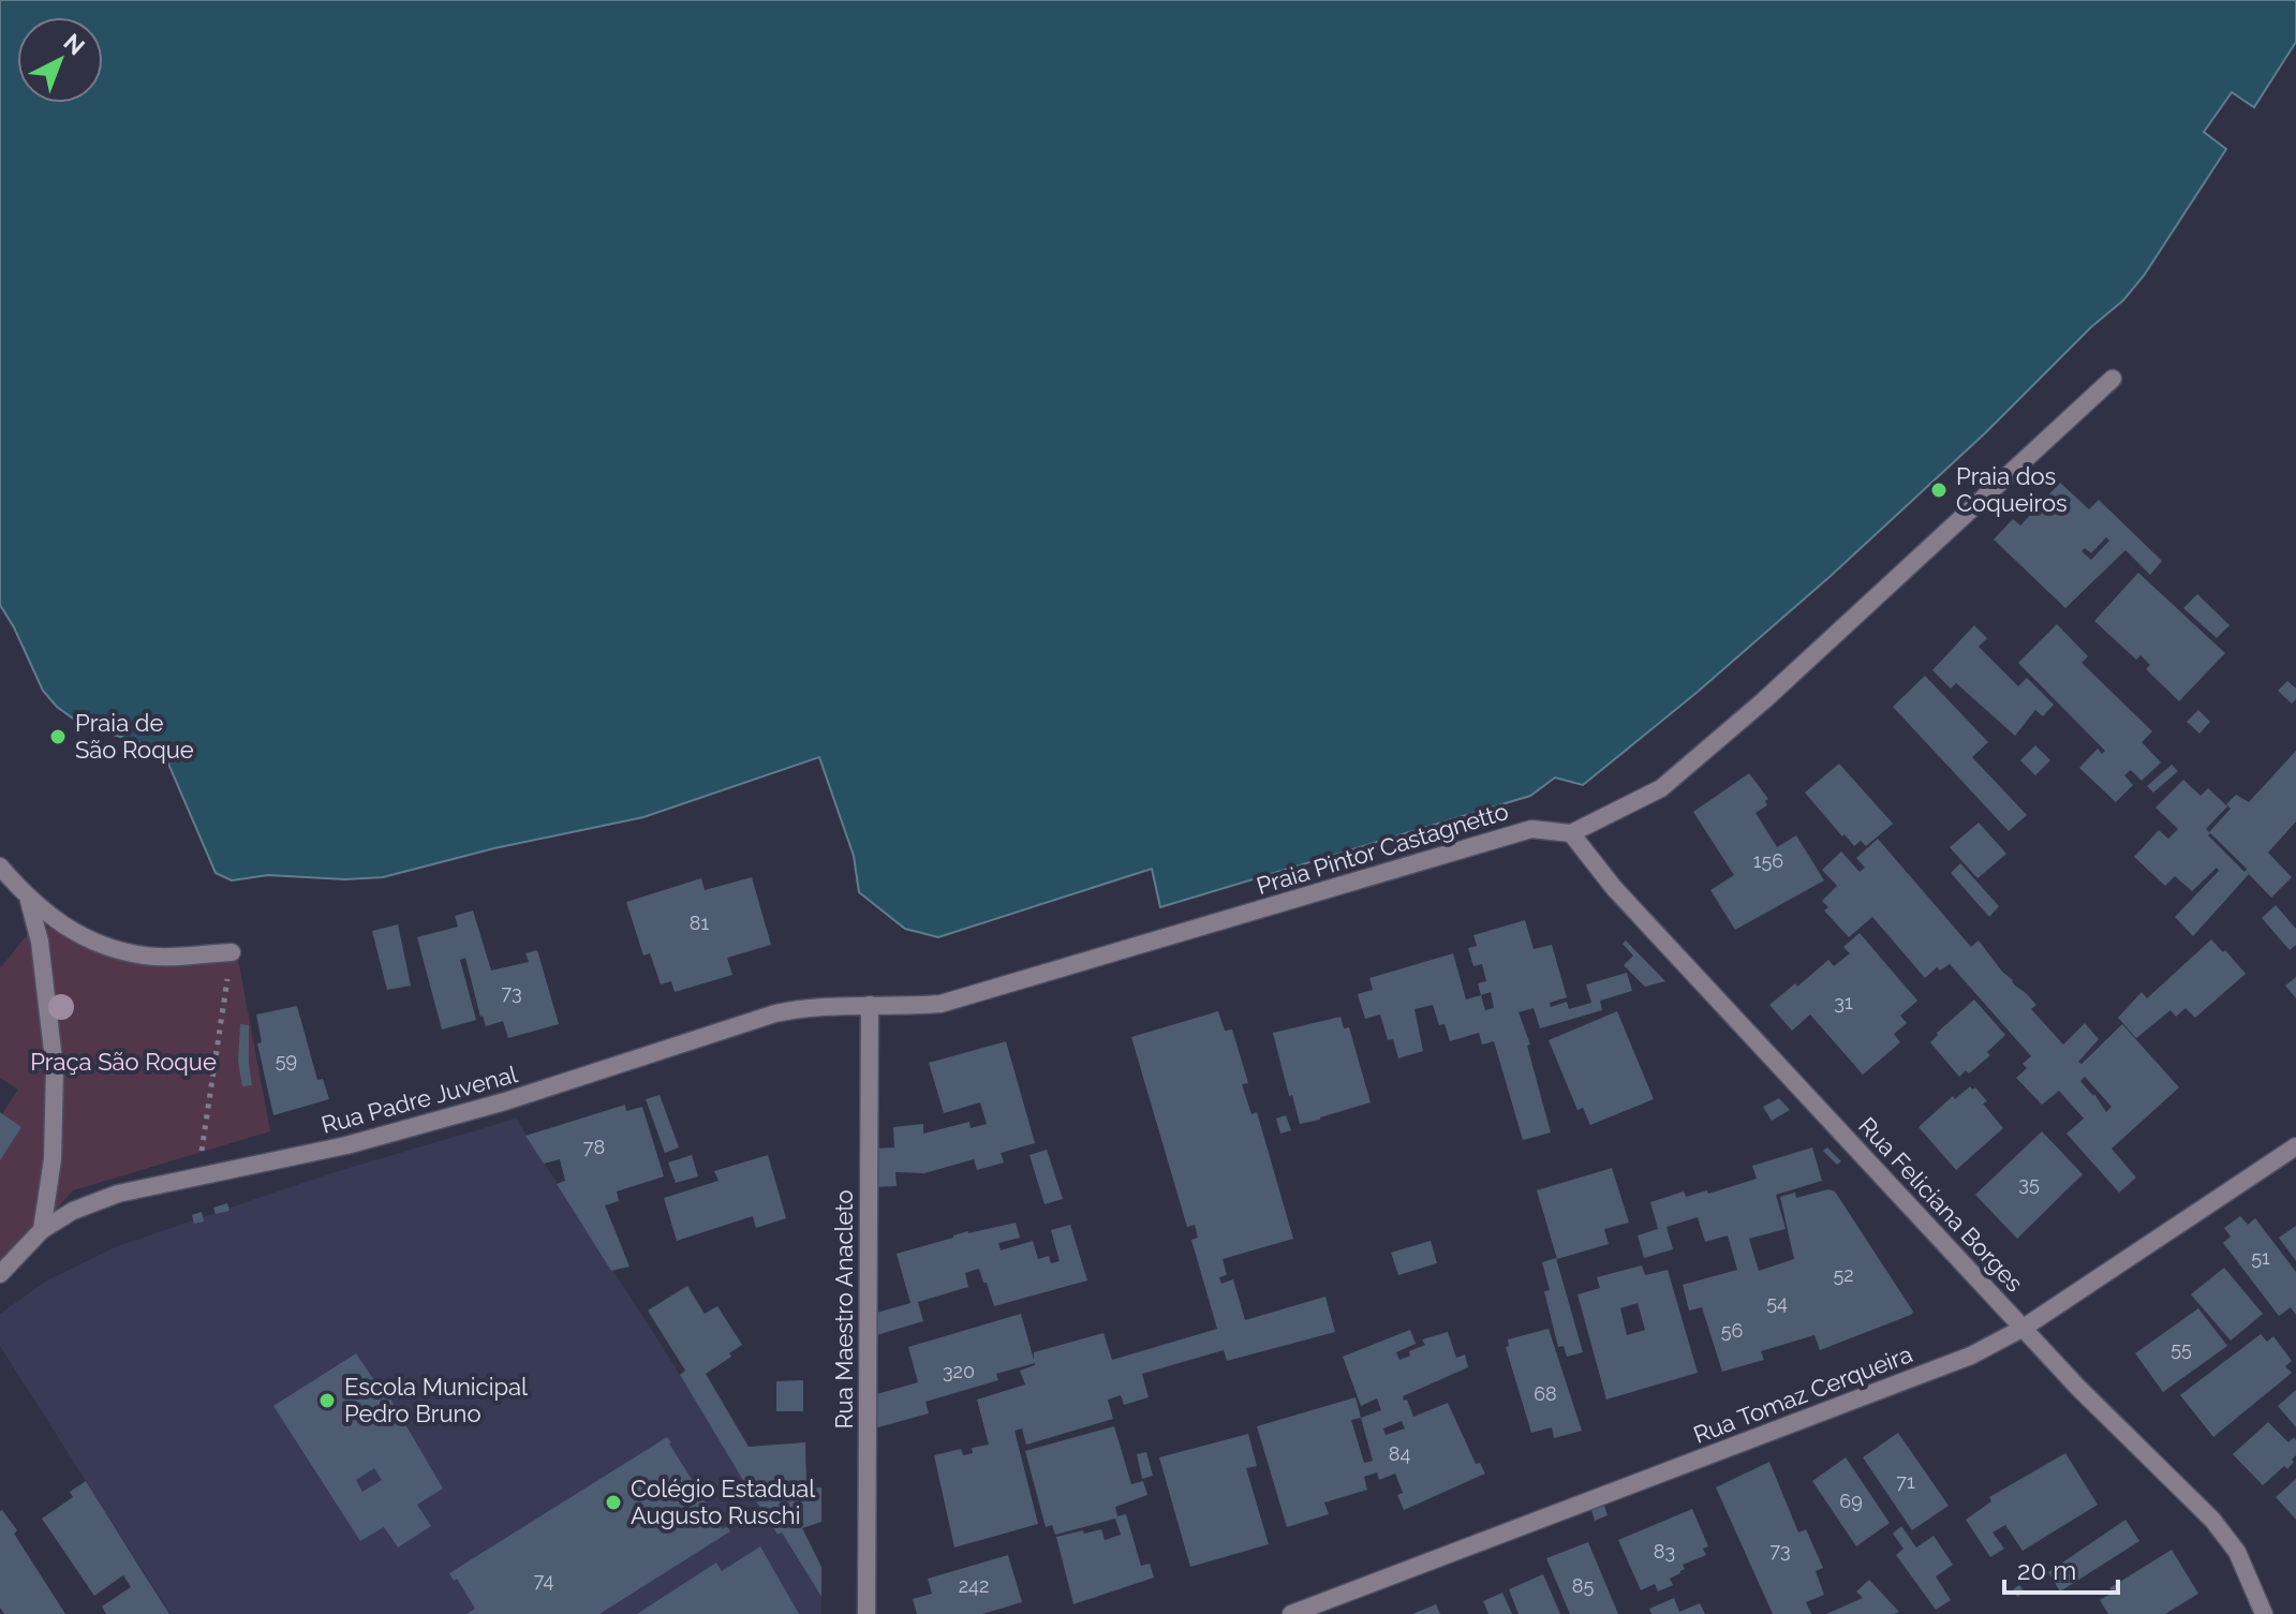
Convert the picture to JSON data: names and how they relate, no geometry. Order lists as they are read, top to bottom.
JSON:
{
  "streets": {
    "street": [
      "Praia Pintor Castagnetto",
      "Rua Padre Juvenal",
      "Rua Feliciana Borges",
      "Rua Maestro Anacleto",
      "Rua Tomaz Cerqueira"
    ]
  },
  "crossings": [
    ["Praia Pintor Castagnetto", "Rua Padre Juvenal"],
    ["Praia Pintor Castagnetto", "Rua Feliciana Borges"],
    ["Praia Pintor Castagnetto", "Rua Maestro Anacleto"],
    ["Rua Padre Juvenal", "Rua Maestro Anacleto"],
    ["Rua Feliciana Borges", "Rua Tomaz Cerqueira"]
  ],
  "parks": ["Praça São Roque"],
  "places": [
    "Praia dos Coqueiros",
    "Praia de São Roque",
    "Escola Municipal Pedro Bruno",
    "Colégio Estadual Augusto Ruschi"
  ],
  "house_numbers": [
    "156",
    "81",
    "73",
    "31",
    "59",
    "78",
    "35",
    "51",
    "52",
    "54",
    "56",
    "55",
    "320",
    "68",
    "84",
    "71",
    "69",
    "73",
    "83",
    "74",
    "242",
    "85"
  ],
  "scale_bar": "20 m",
  "north": "top right"
}
